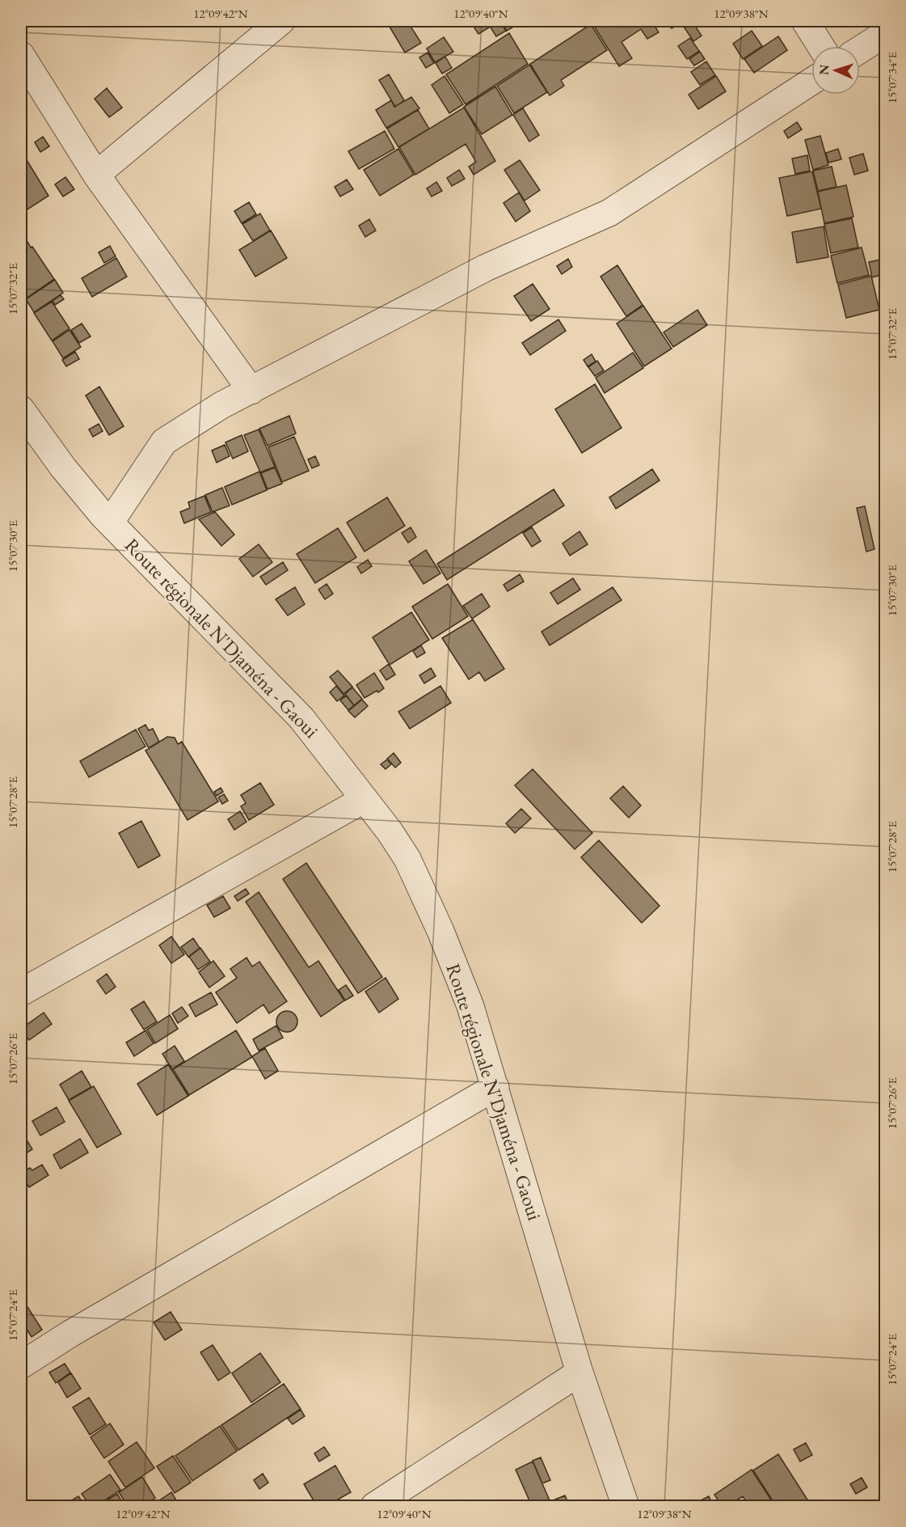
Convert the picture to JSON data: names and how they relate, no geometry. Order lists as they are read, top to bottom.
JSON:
{
  "streets": {
    "street": ["Route régionale N'Djaména - Gaoui"]
  },
  "north": "left",
  "coordinates": [
    "12°09'42\"N",
    "12°09'40\"N",
    "12°09'38\"N",
    "15°07'34\"E",
    "15°07'32\"E",
    "15°07'30\"E",
    "15°07'28\"E",
    "15°07'26\"E",
    "15°07'24\"E"
  ]
}
